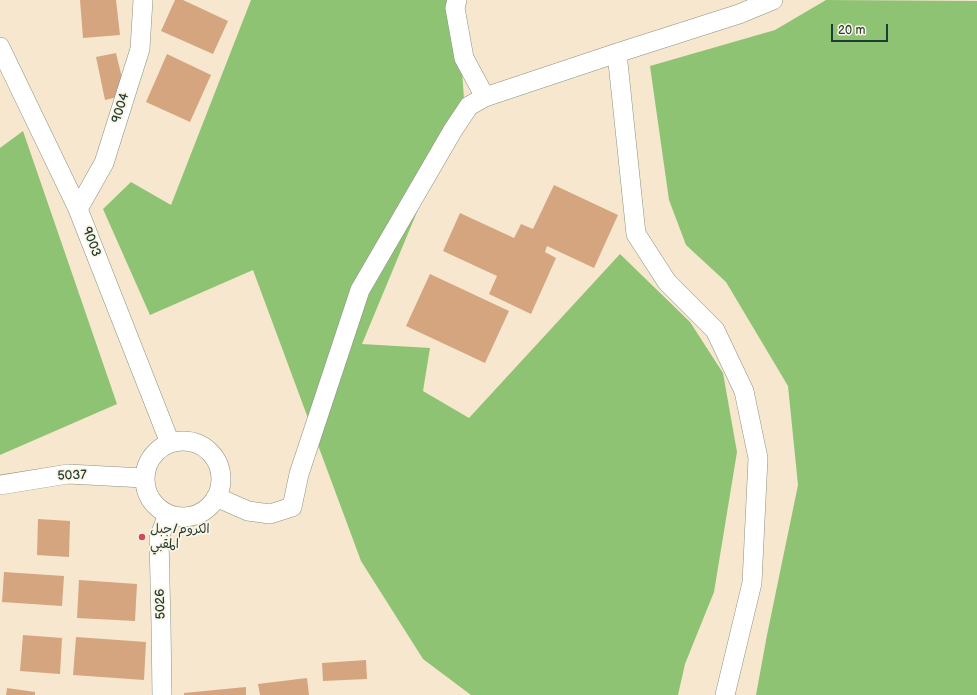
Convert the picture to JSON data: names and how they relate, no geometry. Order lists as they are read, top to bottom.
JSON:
{
  "streets": {
    "street": [
      "9004",
      "9003",
      "5037",
      "5026"
    ]
  },
  "crossings": [
    ["9004", "9003"],
    ["9003", "5037"],
    ["9003", "5026"],
    ["5037", "5026"]
  ],
  "places": ["الكروم/جبل المقبي"],
  "scale_bar": "20 m"
}
